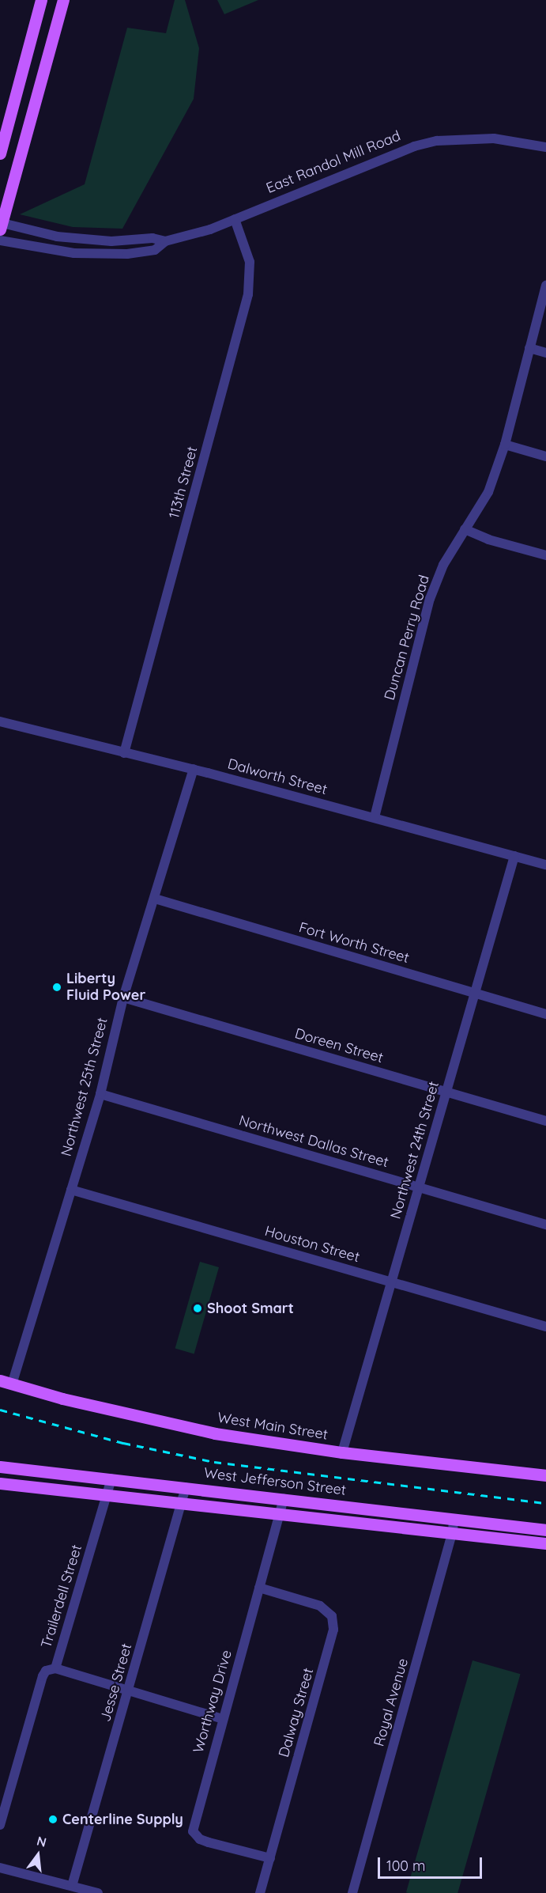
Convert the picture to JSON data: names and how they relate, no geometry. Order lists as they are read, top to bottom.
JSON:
{
  "streets": {
    "main road": ["West Main Street", "West Jefferson Street"],
    "street": [
      "East Randol Mill Road",
      "113th Street",
      "Duncan Perry Road",
      "Dalworth Street",
      "Fort Worth Street",
      "Doreen Street",
      "Northwest 25th Street",
      "Northwest Dallas Street",
      "Northwest 24th Street",
      "Houston Street",
      "Trailerdell Street",
      "Jesse Street",
      "Worthway Drive",
      "Royal Avenue",
      "Dalway Street"
    ]
  },
  "crossings": [
    ["East Randol Mill Road", "113th Street"],
    ["113th Street", "Dalworth Street"],
    ["Duncan Perry Road", "Dalworth Street"],
    ["Dalworth Street", "Northwest 25th Street"],
    ["Dalworth Street", "Northwest 24th Street"],
    ["Fort Worth Street", "Northwest 25th Street"],
    ["Fort Worth Street", "Northwest 24th Street"],
    ["Doreen Street", "Northwest 25th Street"],
    ["Doreen Street", "Northwest 24th Street"],
    ["Northwest 25th Street", "Northwest Dallas Street"],
    ["Northwest 25th Street", "Houston Street"],
    ["Northwest 25th Street", "West Main Street"],
    ["Northwest Dallas Street", "Northwest 24th Street"],
    ["Northwest 24th Street", "Houston Street"],
    ["Northwest 24th Street", "West Main Street"],
    ["West Jefferson Street", "Trailerdell Street"],
    ["West Jefferson Street", "Jesse Street"],
    ["West Jefferson Street", "Worthway Drive"],
    ["West Jefferson Street", "Royal Avenue"],
    ["Worthway Drive", "Dalway Street"]
  ],
  "places": ["Liberty Fluid Power", "Shoot Smart", "Centerline Supply"],
  "scale_bar": "100 m",
  "north": "top"
}
